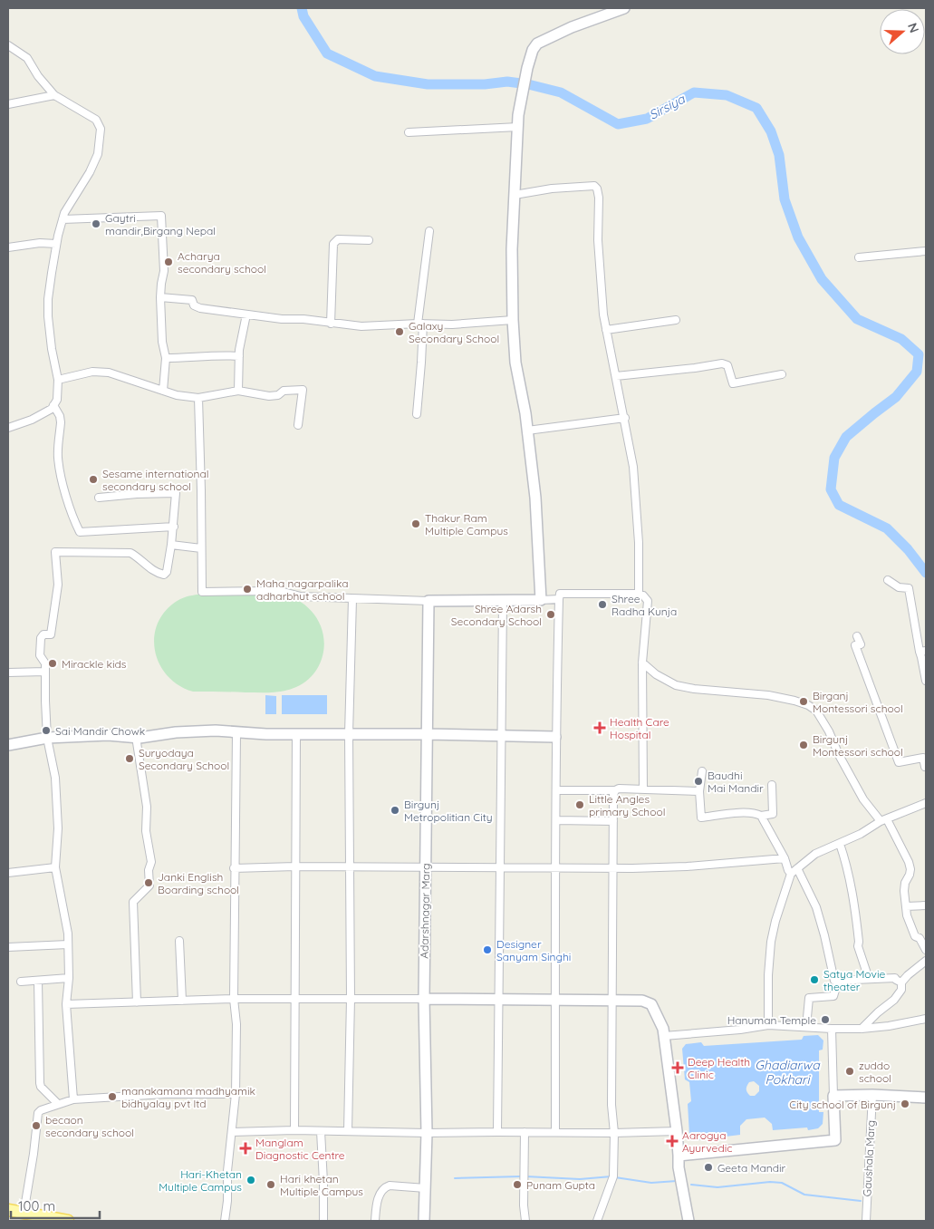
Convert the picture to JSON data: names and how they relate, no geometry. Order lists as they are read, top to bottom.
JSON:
{
  "streets": {
    "street": ["Adarshnagar Marg", "Gaushala Marg"]
  },
  "water": ["Sirsiya", "Ghadiarwa Pokhari"],
  "places": {
    "other": [
      "Gaytri mandir,Birgang Nepal",
      "Acharya secondary school",
      "Galaxy Secondary School",
      "Sesame international secondary school",
      "Thakur Ram Multiple Campus",
      "Maha nagarpalika adharbhut school",
      "Shree Radha Kunja",
      "Shree Adarsh Secondary School",
      "Mirackle kids",
      "Birganj Montessori school",
      "Sai Mandir Chowk",
      "Birgunj Montessori school",
      "Suryodaya Secondary School",
      "Baudhi Mai Mandir",
      "Little Angles primary School",
      "Birgunj Metropolitian City",
      "Janki English Boarding school",
      "Designer Sanyam Singhi",
      "Satya Movie theater",
      "Hanuman Temple",
      "zuddo school",
      "manakamana madhyamik bidhyalay pvt ltd",
      "City school of Birgunj",
      "becaon secondary school",
      "Geeta Mandir",
      "Hari-Khetan Multiple Campus",
      "Hari khetan Multiple Campus",
      "Punam Gupta"
    ],
    "health": [
      "Health Care Hospital",
      "Deep Health Clinic",
      "Aarogya Ayurvedic",
      "Manglam Diagnostic Centre"
    ]
  },
  "scale_bar": "100 m",
  "north": "right"
}
